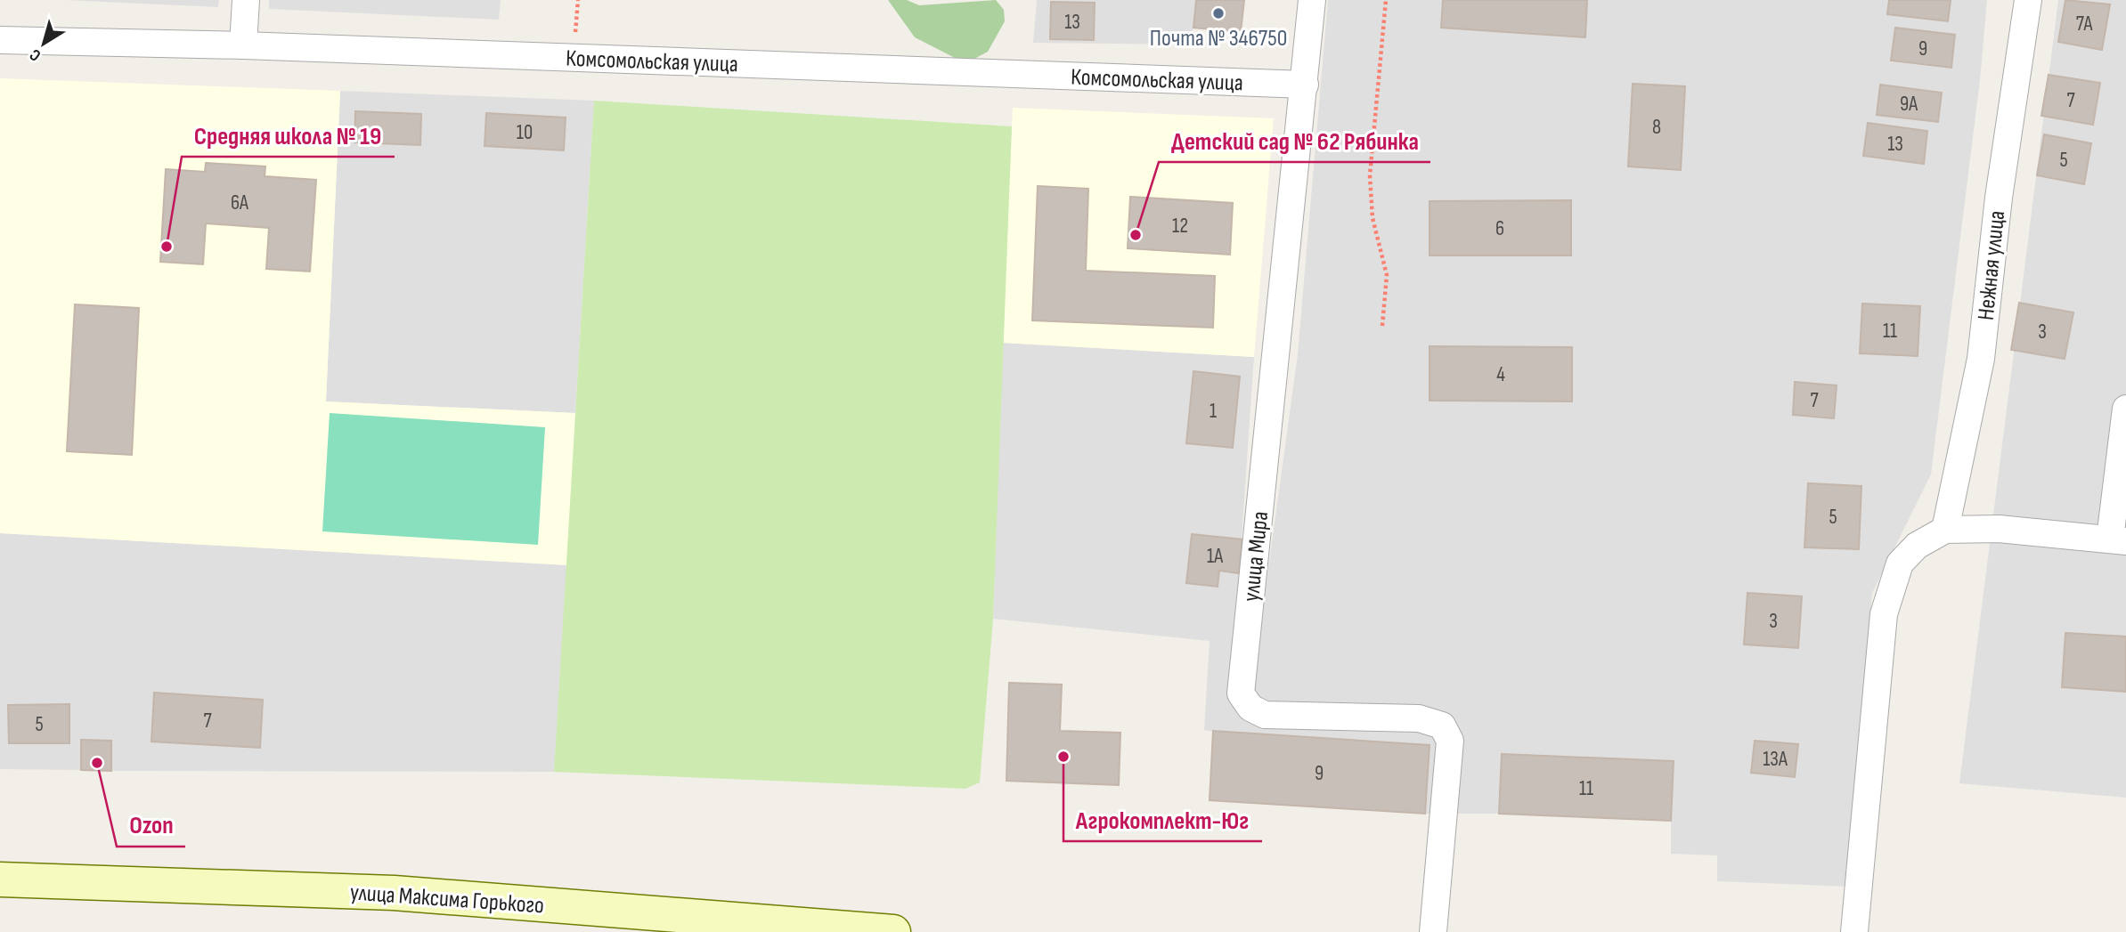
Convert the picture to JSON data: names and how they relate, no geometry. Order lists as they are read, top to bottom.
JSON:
{
  "streets": {
    "main road": ["улица Максима Горького"],
    "street": ["Комсомольская улица", "Нежная улица", "улица Мира"]
  },
  "crossings": [
    ["Комсомольская улица", "улица Мира"]
  ],
  "places": [
    "Почта № 346750",
    "Детский сад № 62 Рябинка",
    "Средняя школа № 19",
    "Агрокомплект-Юг",
    "Ozon"
  ],
  "house_numbers": [
    "13",
    "7А",
    "9",
    "7",
    "9А",
    "8",
    "10",
    "13",
    "5",
    "6А",
    "12",
    "6",
    "11",
    "3",
    "4",
    "7",
    "1",
    "5",
    "1А",
    "3",
    "7",
    "5",
    "13А",
    "9",
    "11"
  ],
  "north": "bottom left"
}
